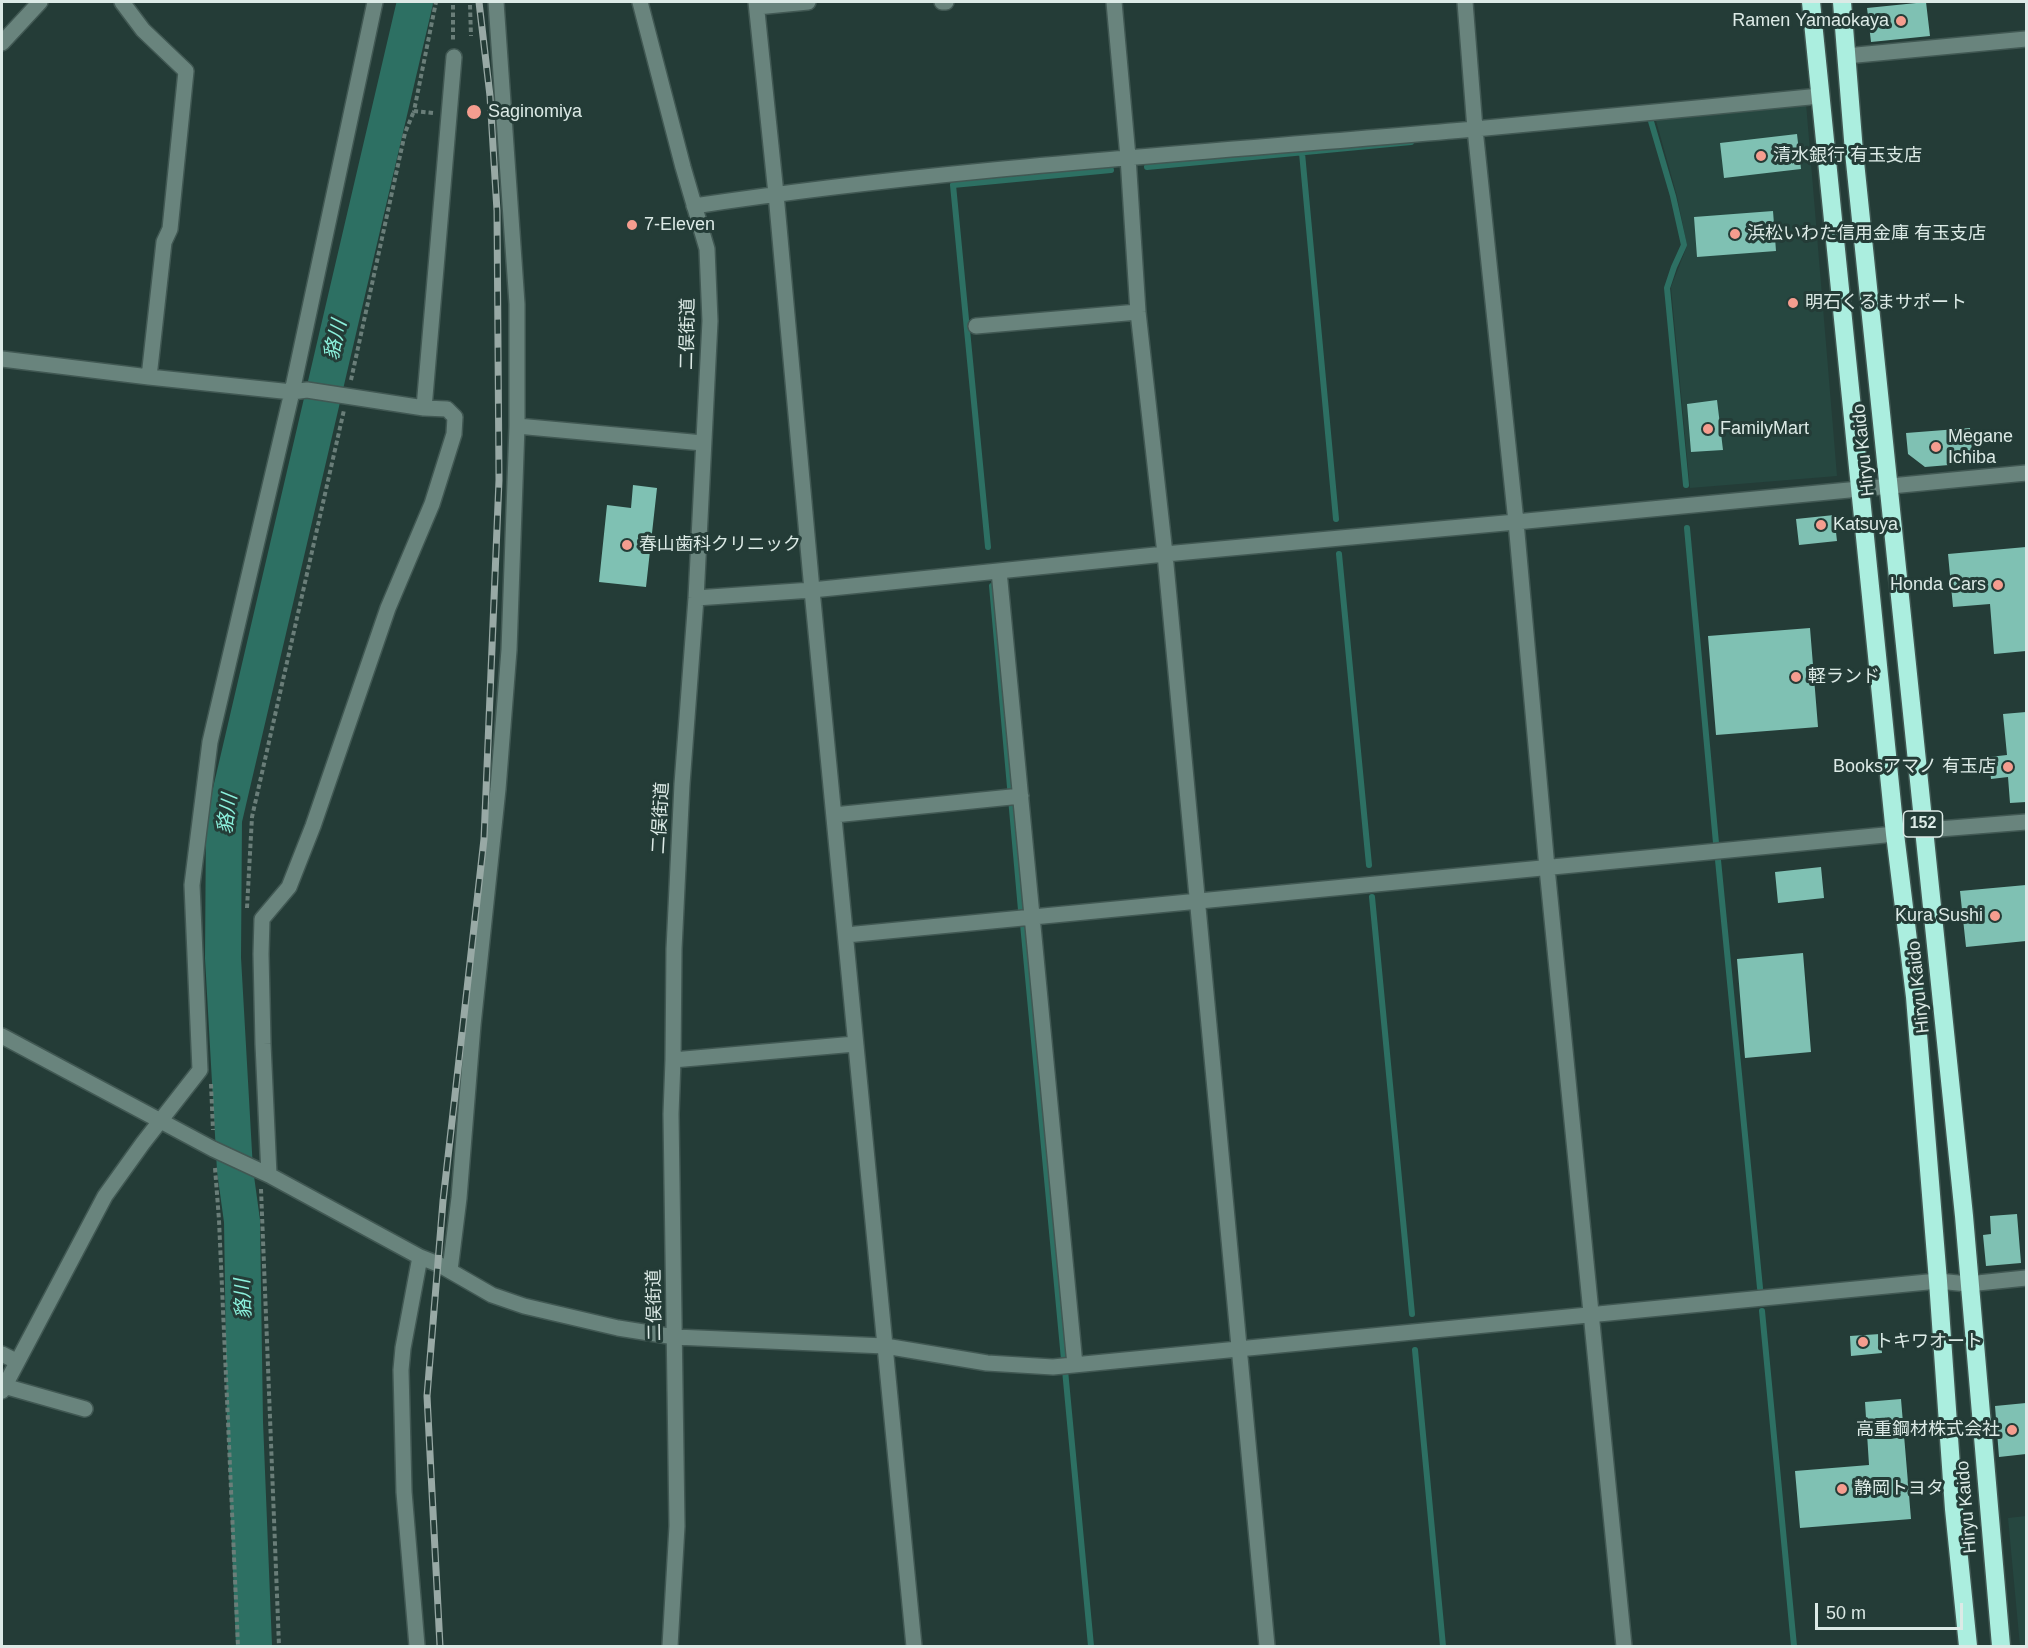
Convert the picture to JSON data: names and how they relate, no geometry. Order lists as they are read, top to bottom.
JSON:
{
  "streets": {
    "highway": ["Hiryu Kaido", "152"],
    "street": ["二俣街道"]
  },
  "water": ["貉川"],
  "places": [
    "Ramen Yamaokaya",
    "Saginomiya",
    "清水銀行 有玉支店",
    "7-Eleven",
    "浜松いわた信用金庫 有玉支店",
    "明石くるまサポート",
    "FamilyMart",
    "Megane Ichiba",
    "Katsuya",
    "春山歯科クリニック",
    "Honda Cars",
    "軽ランド",
    "Booksアマノ 有玉店",
    "Kura Sushi",
    "トキワオート",
    "高重鋼材株式会社",
    "静岡トヨタ"
  ],
  "scale_bar": "50 m"
}
